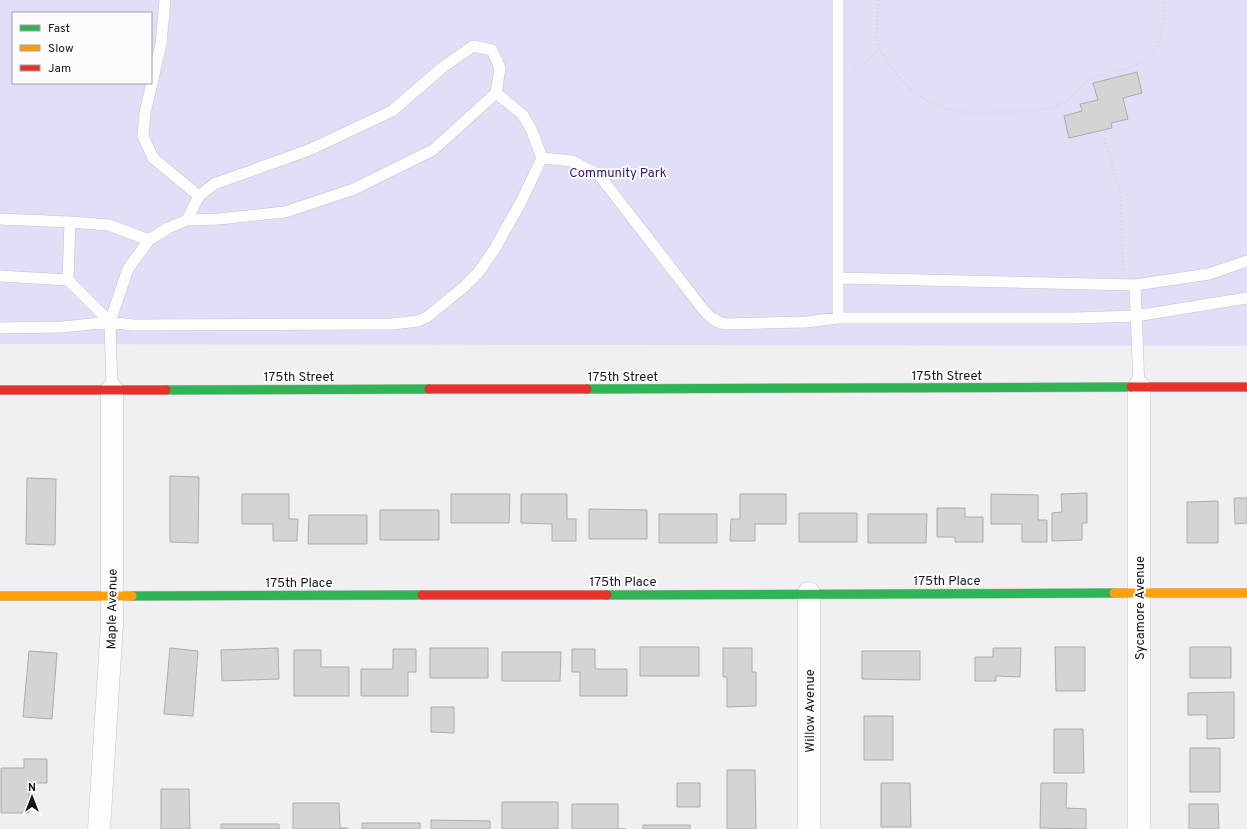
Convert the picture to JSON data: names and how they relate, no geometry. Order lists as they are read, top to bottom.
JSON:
{
  "streets": {
    "street": [
      "175th Street",
      "175th Place",
      "Sycamore Avenue",
      "Maple Avenue",
      "Willow Avenue"
    ]
  },
  "crossings": [
    ["175th Street", "Sycamore Avenue"],
    ["175th Street", "Maple Avenue"],
    ["175th Place", "Sycamore Avenue"],
    ["175th Place", "Maple Avenue"],
    ["175th Place", "Willow Avenue"]
  ],
  "parks": ["Community Park"],
  "legend": ["Fast", "Slow", "Jam"],
  "north": "top"
}
